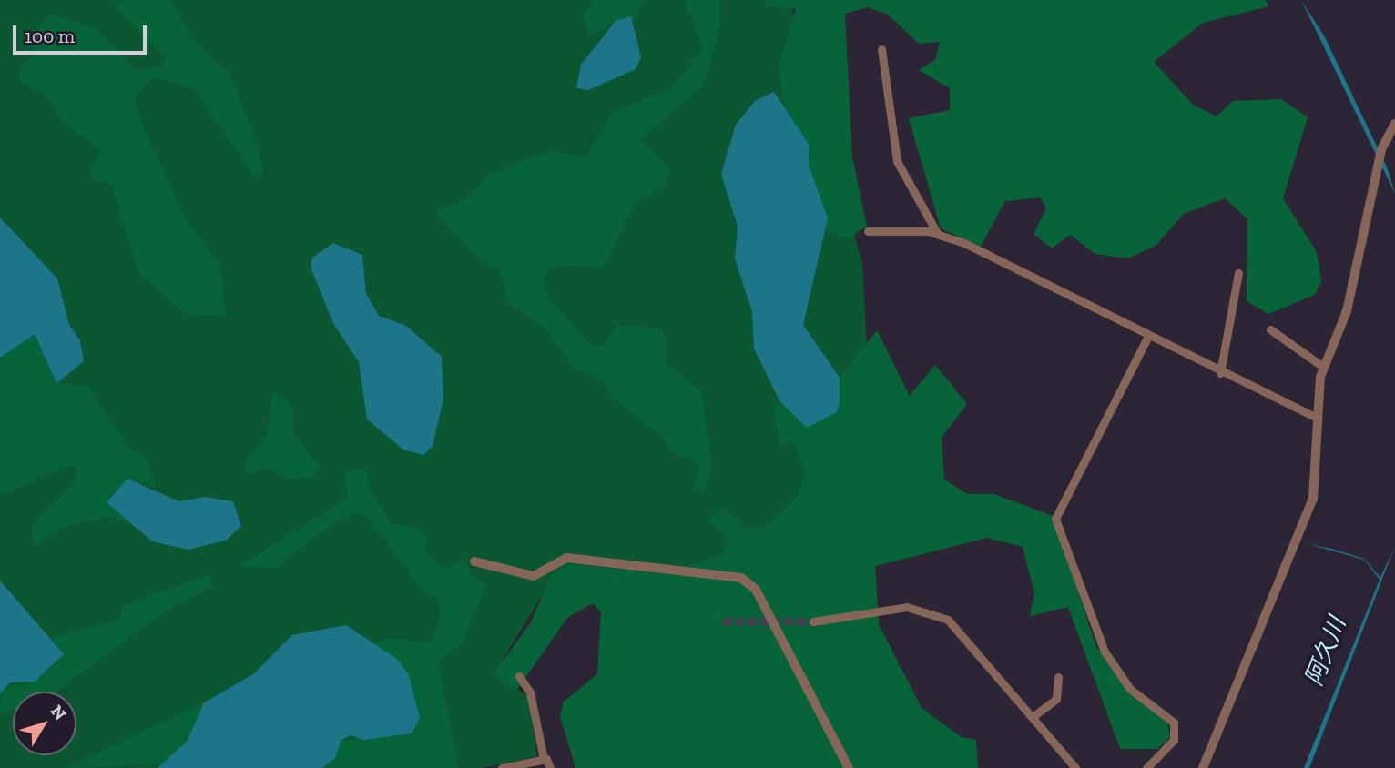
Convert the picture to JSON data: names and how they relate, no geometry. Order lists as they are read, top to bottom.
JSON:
{
  "water": ["阿久川"],
  "scale_bar": "100 m",
  "north": "top right"
}
